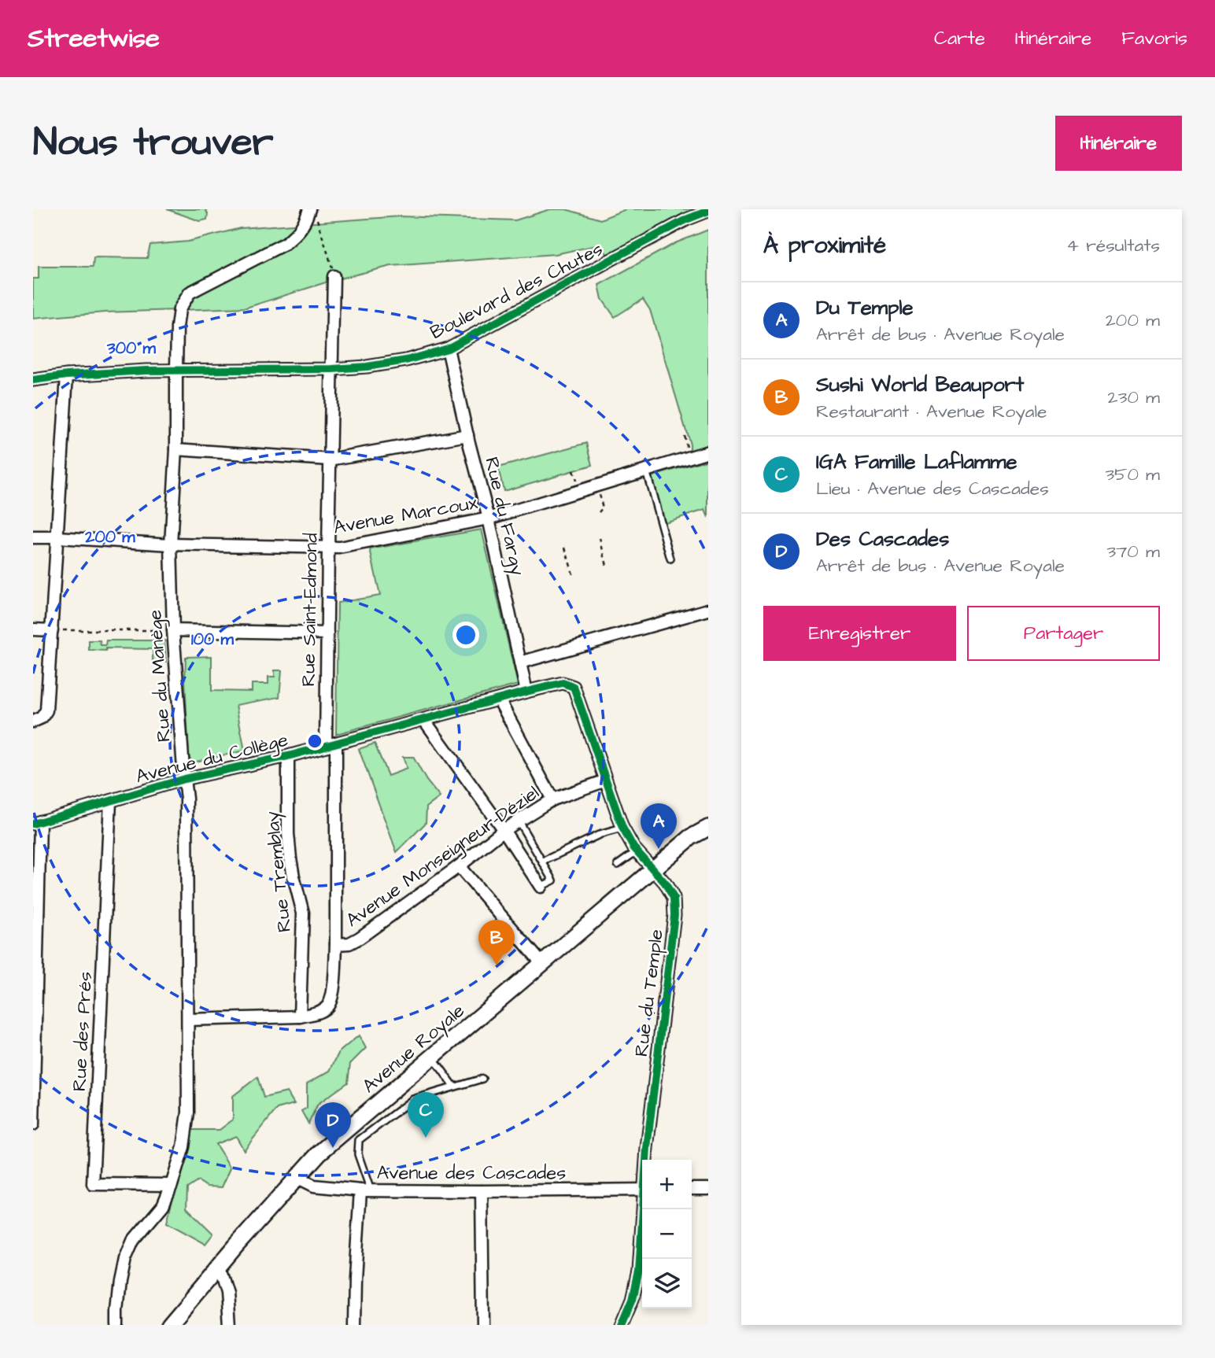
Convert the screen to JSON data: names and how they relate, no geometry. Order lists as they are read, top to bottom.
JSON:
{
  "streets": {
    "main road": ["Avenue Royale"],
    "street": [
      "Boulevard des Chutes",
      "Avenue Marcoux",
      "Rue du Fargy",
      "Rue Saint-Edmond",
      "Rue du Manège",
      "Avenue du Collège",
      "Avenue Monseigneur-Déziel",
      "Rue Tremblay",
      "Rue du Temple",
      "Rue des Prés",
      "Avenue des Cascades"
    ]
  },
  "crossings": [
    ["Boulevard des Chutes", "Rue du Fargy"],
    ["Boulevard des Chutes", "Rue Saint-Edmond"],
    ["Boulevard des Chutes", "Rue du Manège"],
    ["Avenue Marcoux", "Rue du Fargy"],
    ["Avenue Marcoux", "Rue Saint-Edmond"],
    ["Avenue Marcoux", "Rue du Manège"],
    ["Rue du Fargy", "Avenue du Collège"],
    ["Rue Saint-Edmond", "Avenue du Collège"],
    ["Rue Saint-Edmond", "Avenue Monseigneur-Déziel"],
    ["Rue du Manège", "Avenue du Collège"],
    ["Rue du Manège", "Avenue Monseigneur-Déziel"],
    ["Rue du Manège", "Rue des Prés"],
    ["Avenue du Collège", "Rue Tremblay"],
    ["Avenue du Collège", "Rue du Temple"],
    ["Avenue du Collège", "Rue des Prés"],
    ["Avenue Monseigneur-Déziel", "Rue Tremblay"],
    ["Avenue Monseigneur-Déziel", "Rue du Temple"],
    ["Rue du Temple", "Avenue Royale"],
    ["Avenue Royale", "Avenue des Cascades"]
  ],
  "page": {
    "header": "Streetwise",
    "nav": ["Carte", "Itinéraire", "Favoris"],
    "buttons": [
      "Itinéraire",
      ["Enregistrer", "Partager"]
    ],
    "title": "Nous trouver",
    "heading": ["À proximité", "4 résultats"],
    "list": [
      {
        "mark": "A",
        "name": "Du Temple",
        "note": "Arrêt de bus · Avenue Royale",
        "value": "200 m"
      },
      {
        "mark": "B",
        "name": "Sushi World Beauport",
        "note": "Restaurant · Avenue Royale",
        "value": "230 m"
      },
      {
        "mark": "C",
        "name": "IGA Famille Laflamme",
        "note": "Lieu · Avenue des Cascades",
        "value": "350 m"
      },
      {
        "mark": "D",
        "name": "Des Cascades",
        "note": "Arrêt de bus · Avenue Royale",
        "value": "370 m"
      }
    ],
    "pins": [
      "A",
      "B",
      "C",
      "D"
    ],
    "map_buttons": ["+", "−"]
  },
  "rings": ["300 m", "200 m", "100 m"]
}
